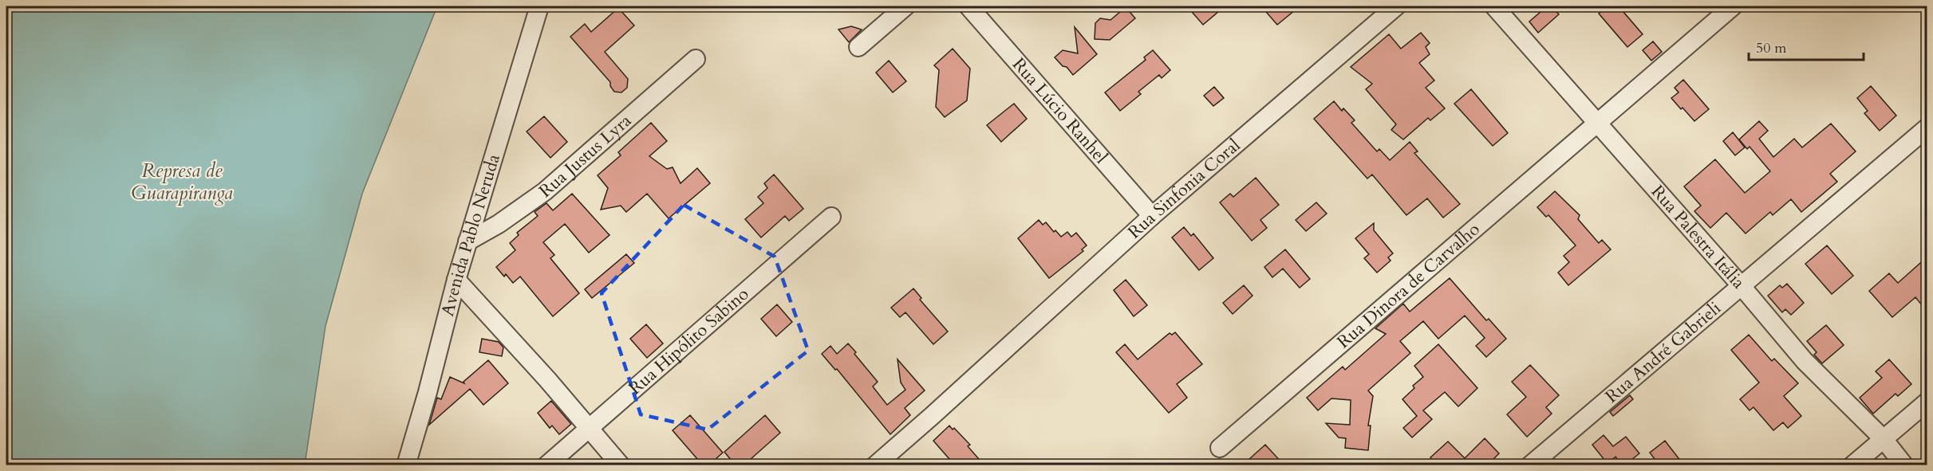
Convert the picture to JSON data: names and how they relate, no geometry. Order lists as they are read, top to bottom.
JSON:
{
  "streets": {
    "street": [
      "Rua Lúcio Ranhel",
      "Rua Justus Lyra",
      "Rua Sinfonia Coral",
      "Avenida Pablo Neruda",
      "Rua Palestra Itália",
      "Rua Dinora de Carvalho",
      "Rua Hipólito Sabino",
      "Rua André Gabrieli"
    ]
  },
  "crossings": [
    ["Rua Lúcio Ranhel", "Rua Sinfonia Coral"],
    ["Rua Justus Lyra", "Avenida Pablo Neruda"],
    ["Rua Palestra Itália", "Rua Dinora de Carvalho"],
    ["Rua Palestra Itália", "Rua André Gabrieli"]
  ],
  "water": ["Represa de Guarapiranga"],
  "scale_bar": "50 m"
}
